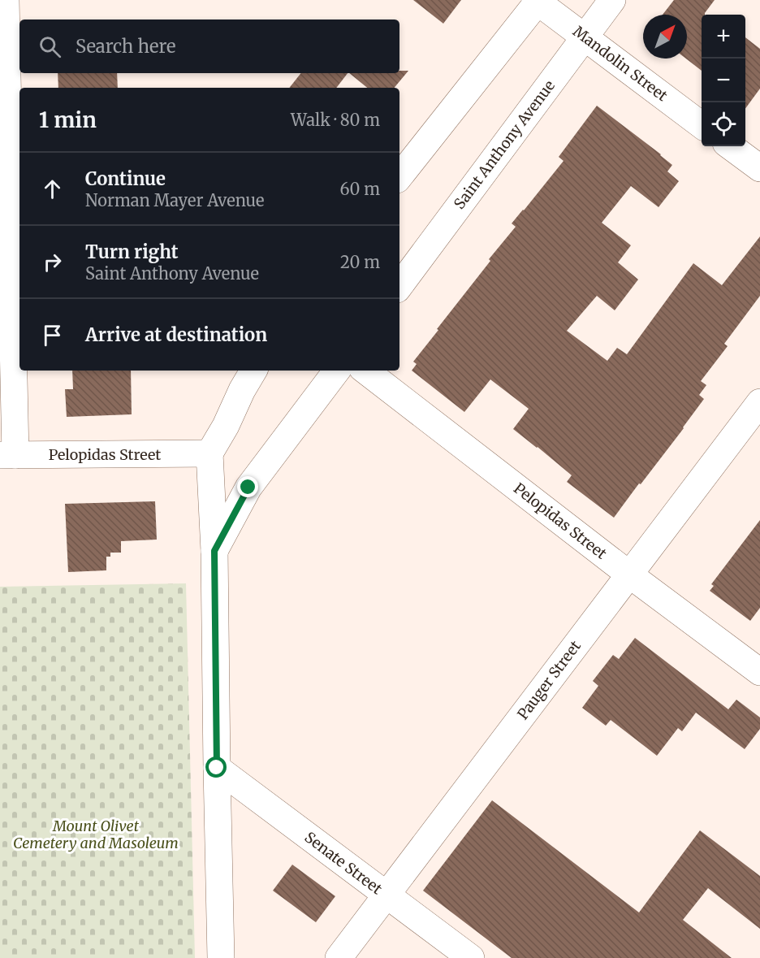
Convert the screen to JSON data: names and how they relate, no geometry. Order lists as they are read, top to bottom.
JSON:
{
  "streets": {
    "street": [
      "Mandolin Street",
      "Saint Anthony Avenue",
      "Pelopidas Street",
      "Pauger Street",
      "Senate Street"
    ]
  },
  "crossings": [
    ["Mandolin Street", "Saint Anthony Avenue"],
    ["Pelopidas Street", "Pauger Street"],
    ["Pauger Street", "Senate Street"]
  ],
  "parks": ["Mount Olivet Cemetery and Masoleum"],
  "north": "top right",
  "page": {
    "map_buttons": ["+", "−"],
    "search": "Search here",
    "heading": ["1 min", "Walk · 80 m"],
    "list": [
      ["Continue", "Norman Mayer Avenue", "60 m"],
      ["Turn right", "Saint Anthony Avenue", "20 m"],
      "Arrive at destination"
    ]
  }
}
